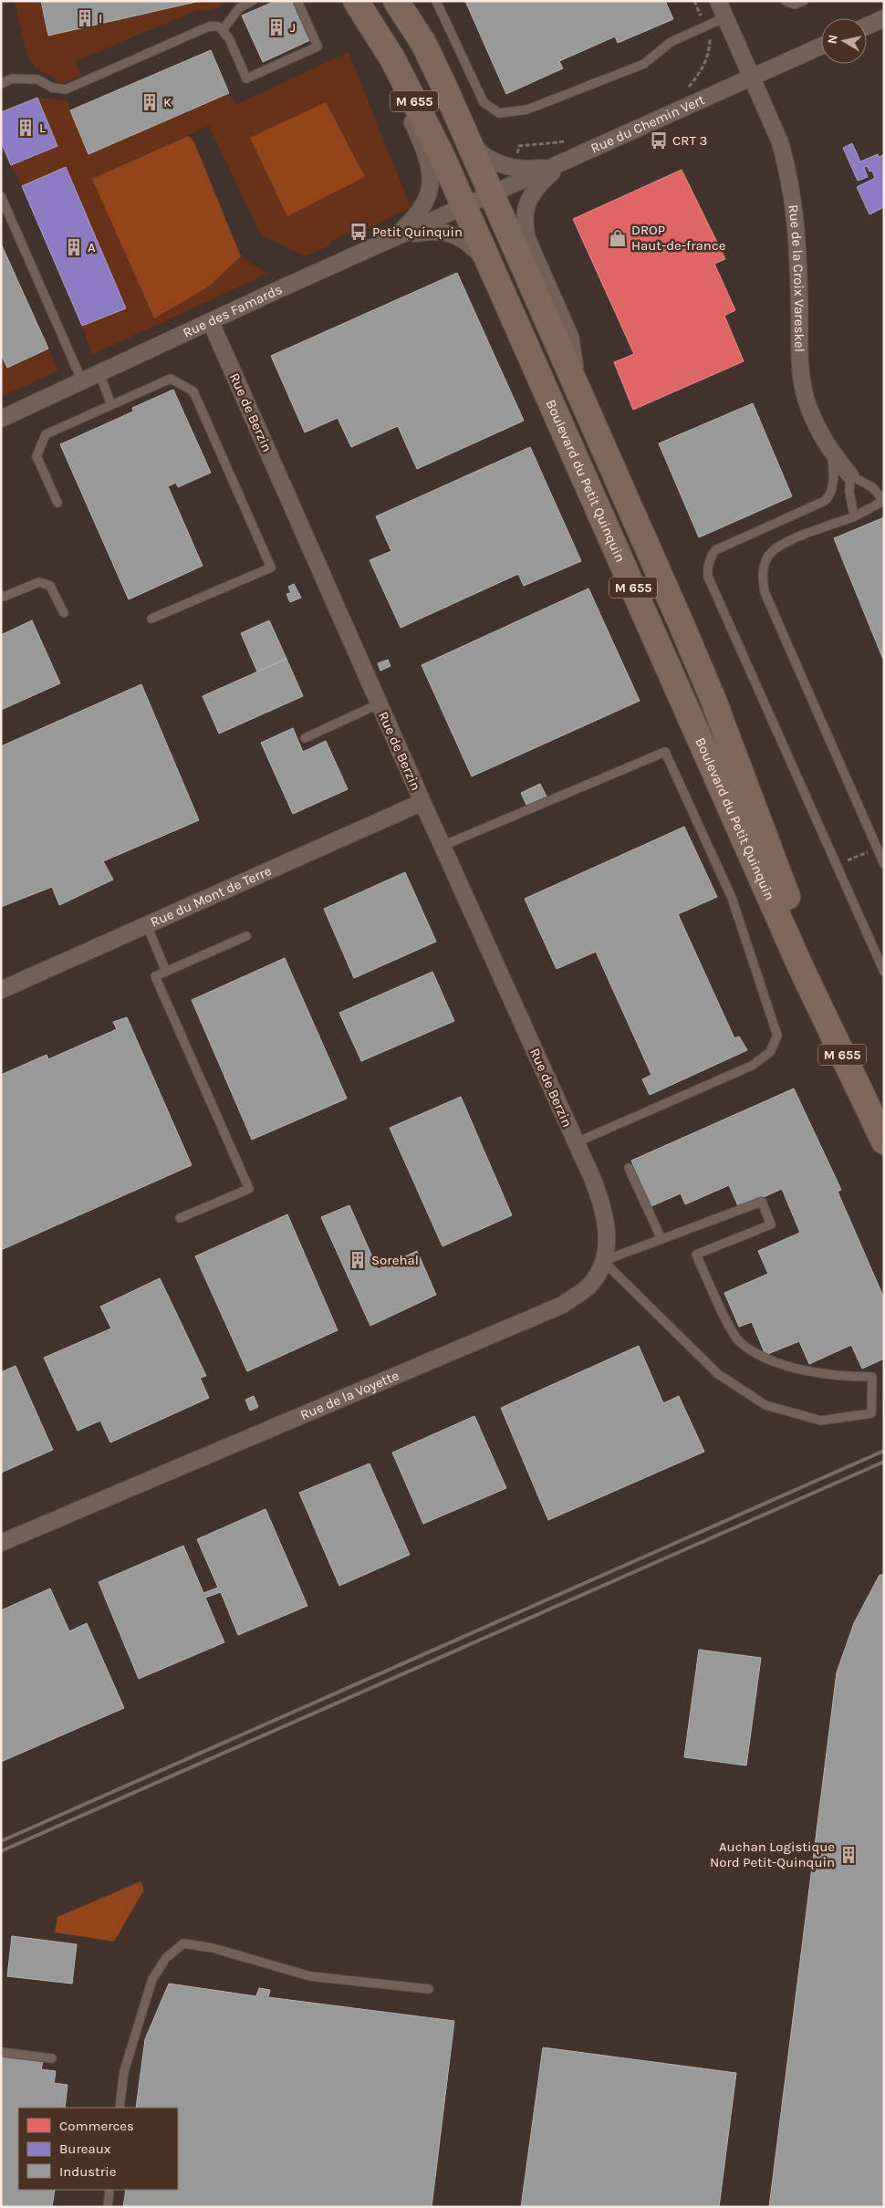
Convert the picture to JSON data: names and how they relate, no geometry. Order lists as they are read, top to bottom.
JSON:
{
  "streets": {
    "main road": ["M 655", "Boulevard du Petit Quinquin"],
    "street": [
      "Rue du Chemin Vert",
      "Rue de la Croix Vareskel",
      "Rue des Famards",
      "Rue de Berzin",
      "Rue du Mont de Terre",
      "Rue de la Voyette"
    ]
  },
  "crossings": [
    ["Rue du Chemin Vert", "Rue de la Croix Vareskel"],
    ["Rue du Chemin Vert", "Rue des Famards"],
    ["Rue du Chemin Vert", "Boulevard du Petit Quinquin"],
    ["Rue des Famards", "Rue de Berzin"],
    ["Rue des Famards", "Boulevard du Petit Quinquin"],
    ["Rue de Berzin", "Rue du Mont de Terre"],
    ["Rue de Berzin", "Rue de la Voyette"]
  ],
  "places": {
    "building": [
      "I",
      "J",
      "K",
      "L",
      "A",
      "Sorehal",
      "Auchan Logistique Nord Petit-Quinquin"
    ],
    "bus stop": ["CRT 3", "Petit Quinquin"],
    "shop": ["DROP Haut-de-france"]
  },
  "legend": ["Commerces", "Bureaux", "Industrie"],
  "north": "left"
}
